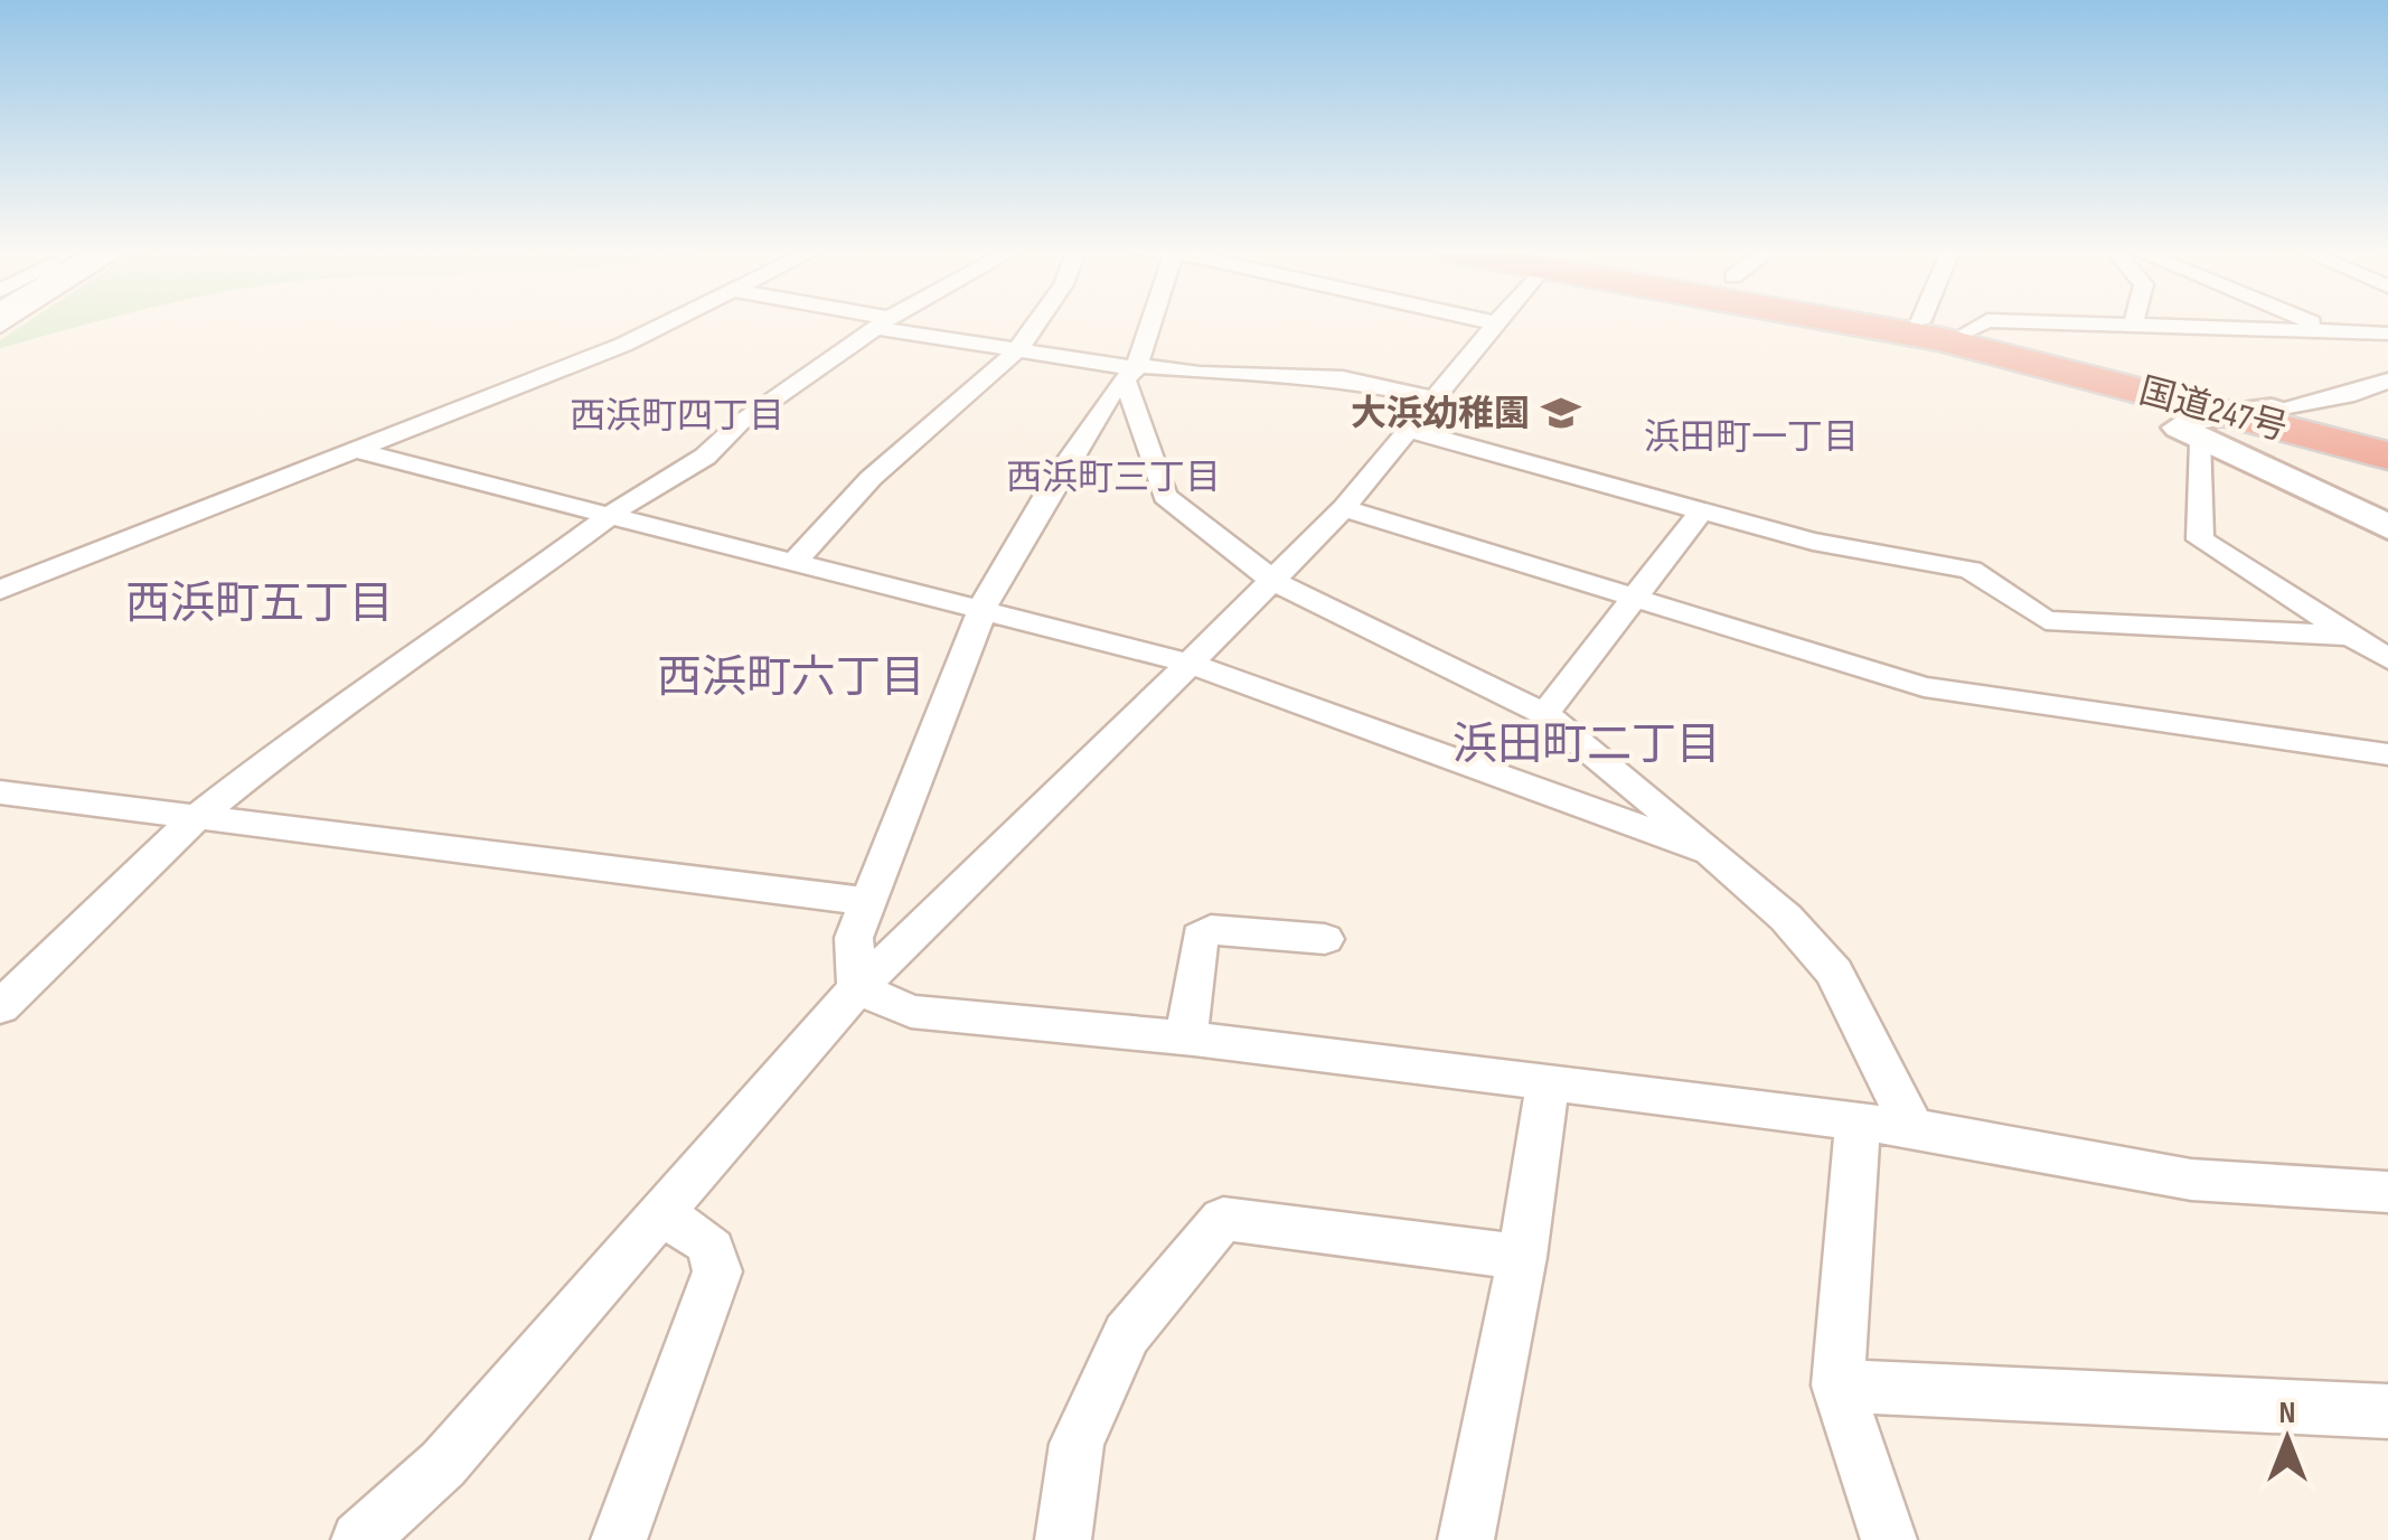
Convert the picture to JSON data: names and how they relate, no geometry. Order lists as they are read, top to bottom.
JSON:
{
  "streets": {
    "highway": ["国道247号"]
  },
  "districts": [
    "西浜町四丁目",
    "浜田町一丁目",
    "西浜町三丁目",
    "西浜町五丁目",
    "西浜町六丁目",
    "浜田町二丁目"
  ],
  "places": {
    "school or university": ["大浜幼稚園"]
  },
  "north": "top"
}
